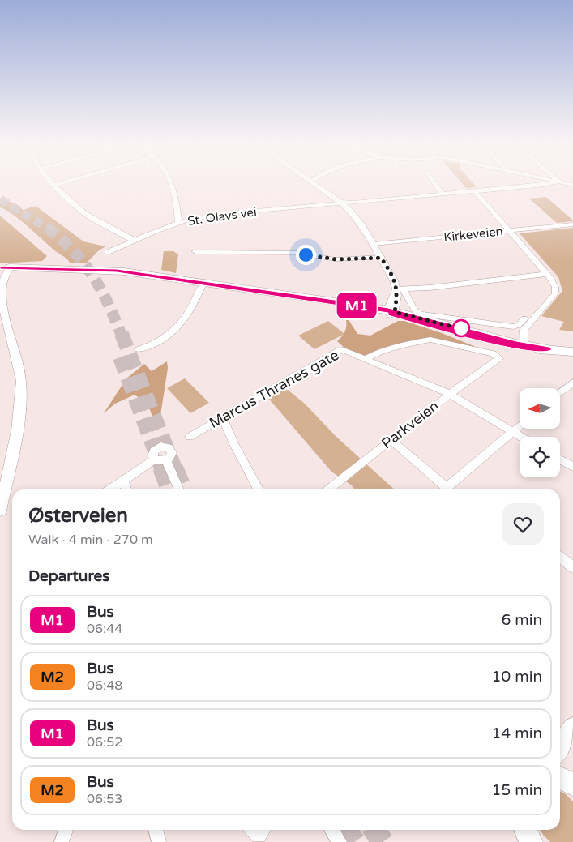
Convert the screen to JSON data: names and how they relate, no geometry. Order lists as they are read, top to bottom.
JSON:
{
  "streets": {
    "street": [
      "St. Olavs vei",
      "Kirkeveien",
      "Marcus Thranes gate",
      "Parkveien"
    ]
  },
  "crossings": [
    ["Marcus Thranes gate", "Parkveien"]
  ],
  "lines": ["bus line M1"],
  "north": "left",
  "page": {
    "on_map": "M1",
    "heading": [
      ["Østerveien", "Walk · 4 min · 270 m"],
      "Departures"
    ],
    "list": [
      {
        "mark": "M1",
        "name": "Bus",
        "note": "06:44",
        "value": "6 min"
      },
      {
        "mark": "M2",
        "name": "Bus",
        "note": "06:48",
        "value": "10 min"
      },
      {
        "mark": "M1",
        "name": "Bus",
        "note": "06:52",
        "value": "14 min"
      },
      {
        "mark": "M2",
        "name": "Bus",
        "note": "06:53",
        "value": "15 min"
      }
    ]
  }
}
